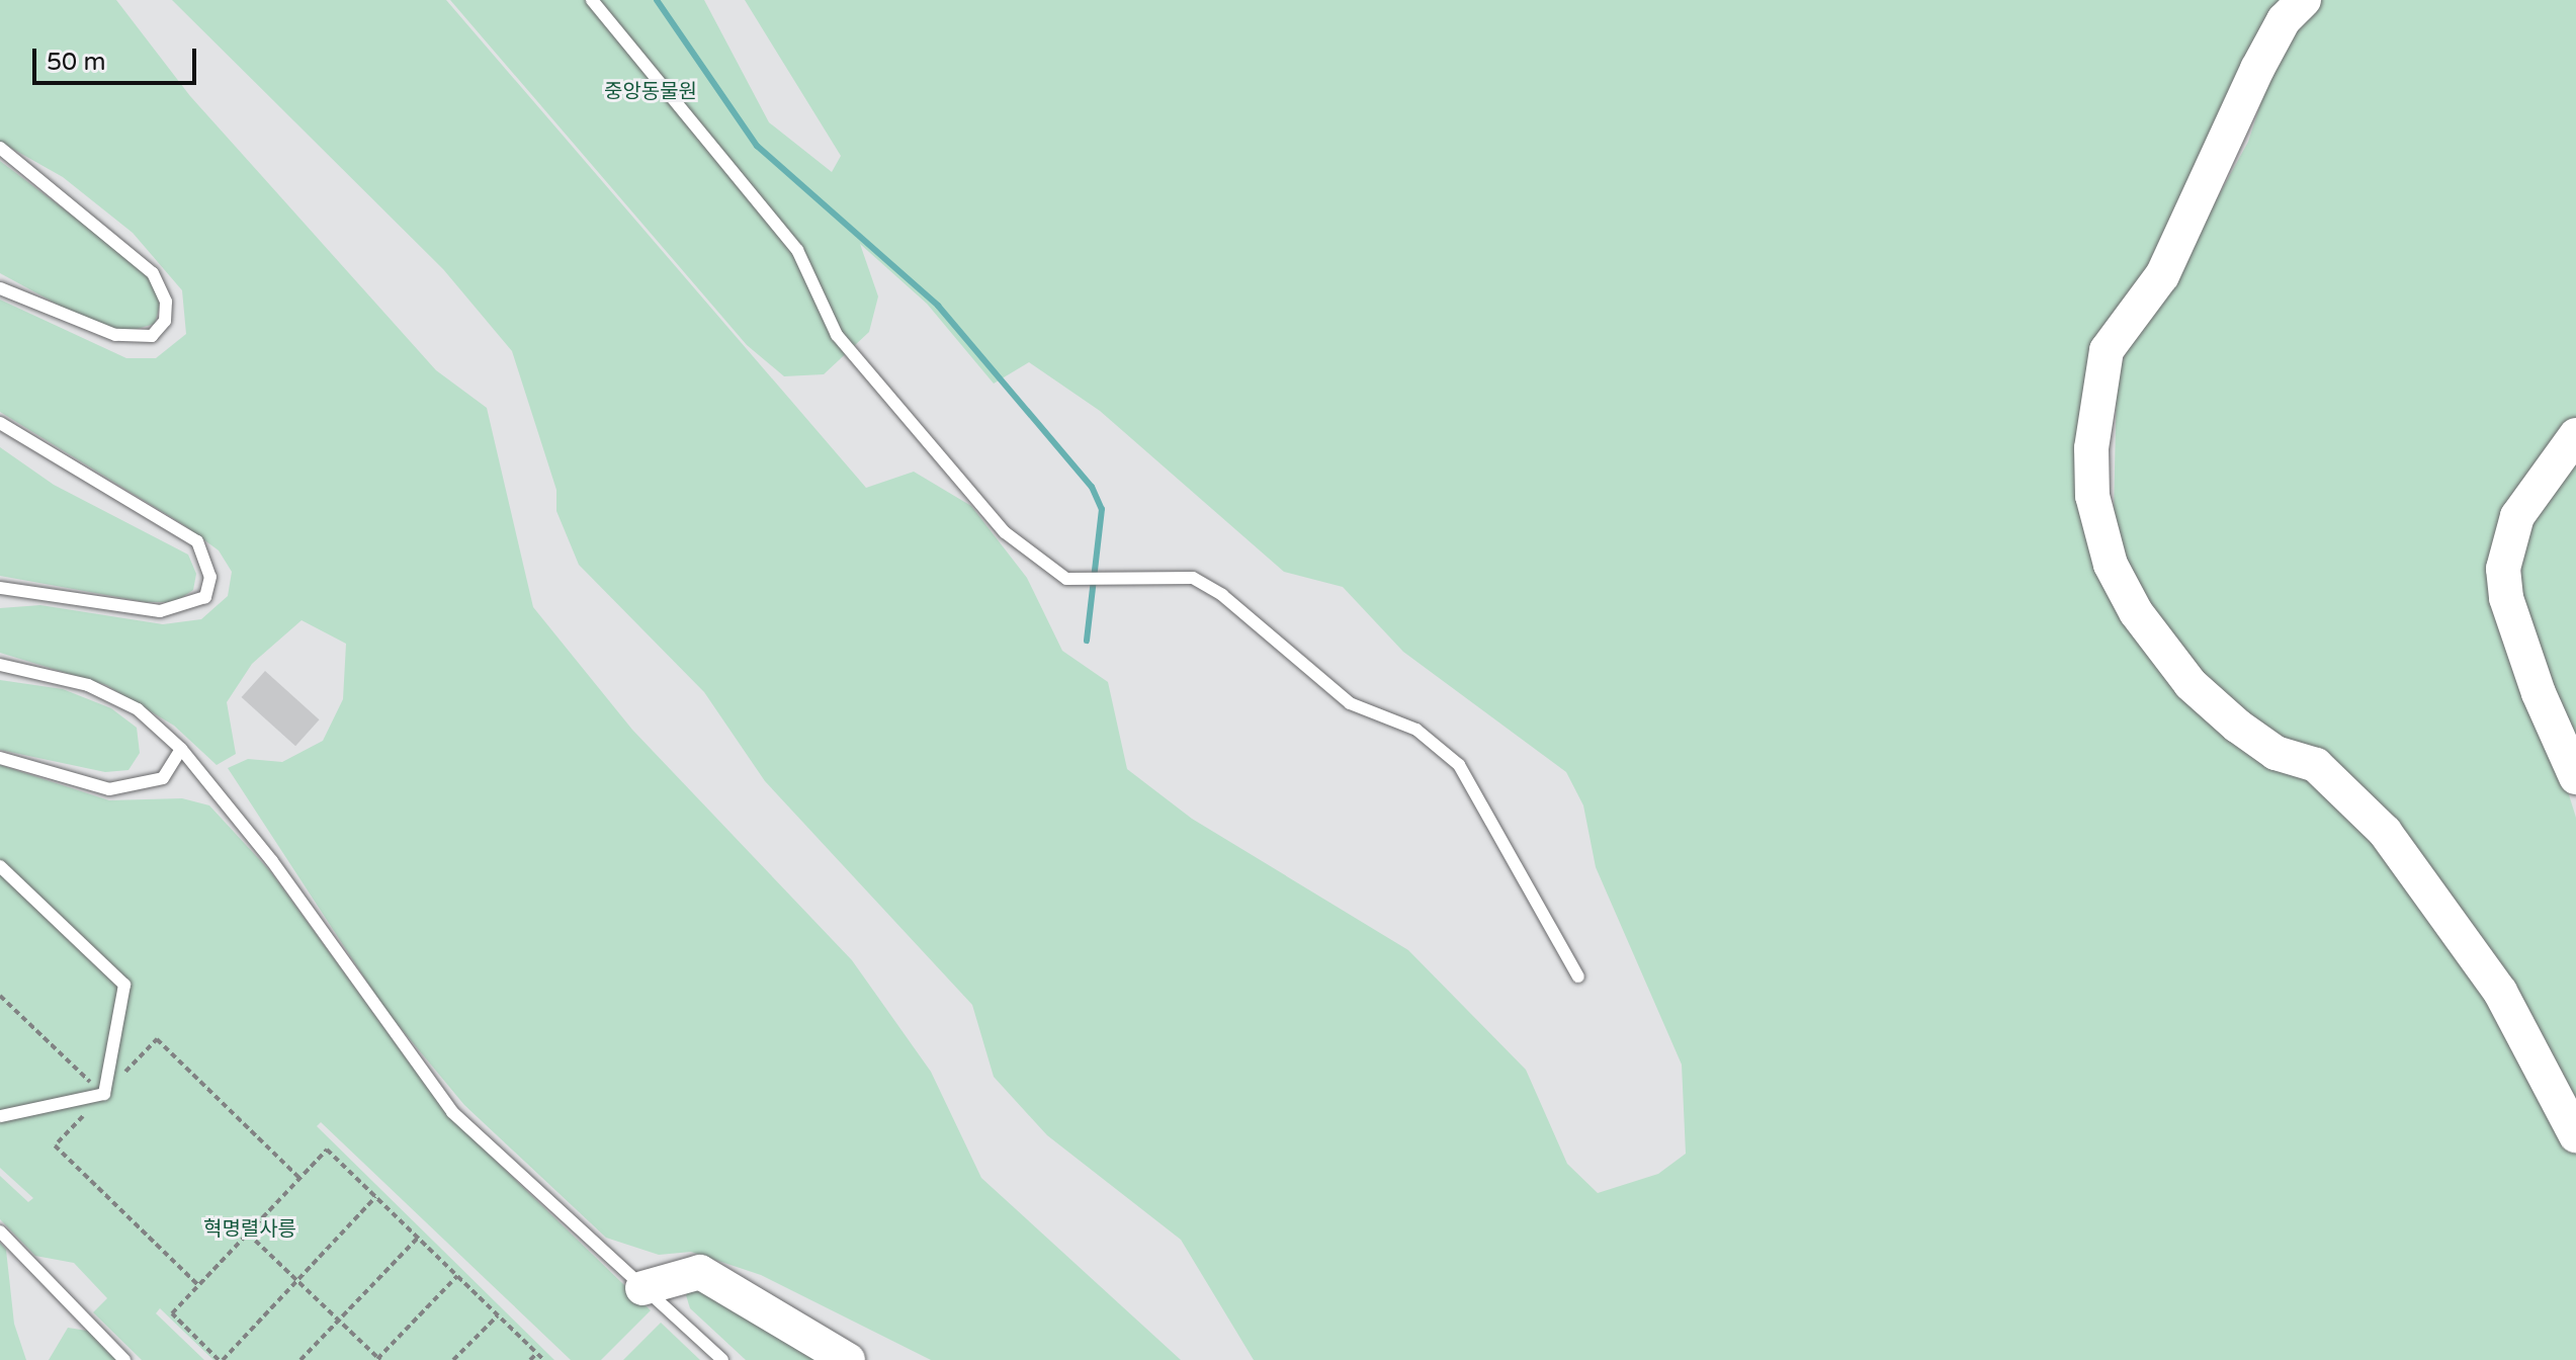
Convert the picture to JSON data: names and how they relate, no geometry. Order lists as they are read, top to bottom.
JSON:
{
  "parks": ["중앙동물원", "혁명렬사릉"],
  "scale_bar": "50 m"
}
